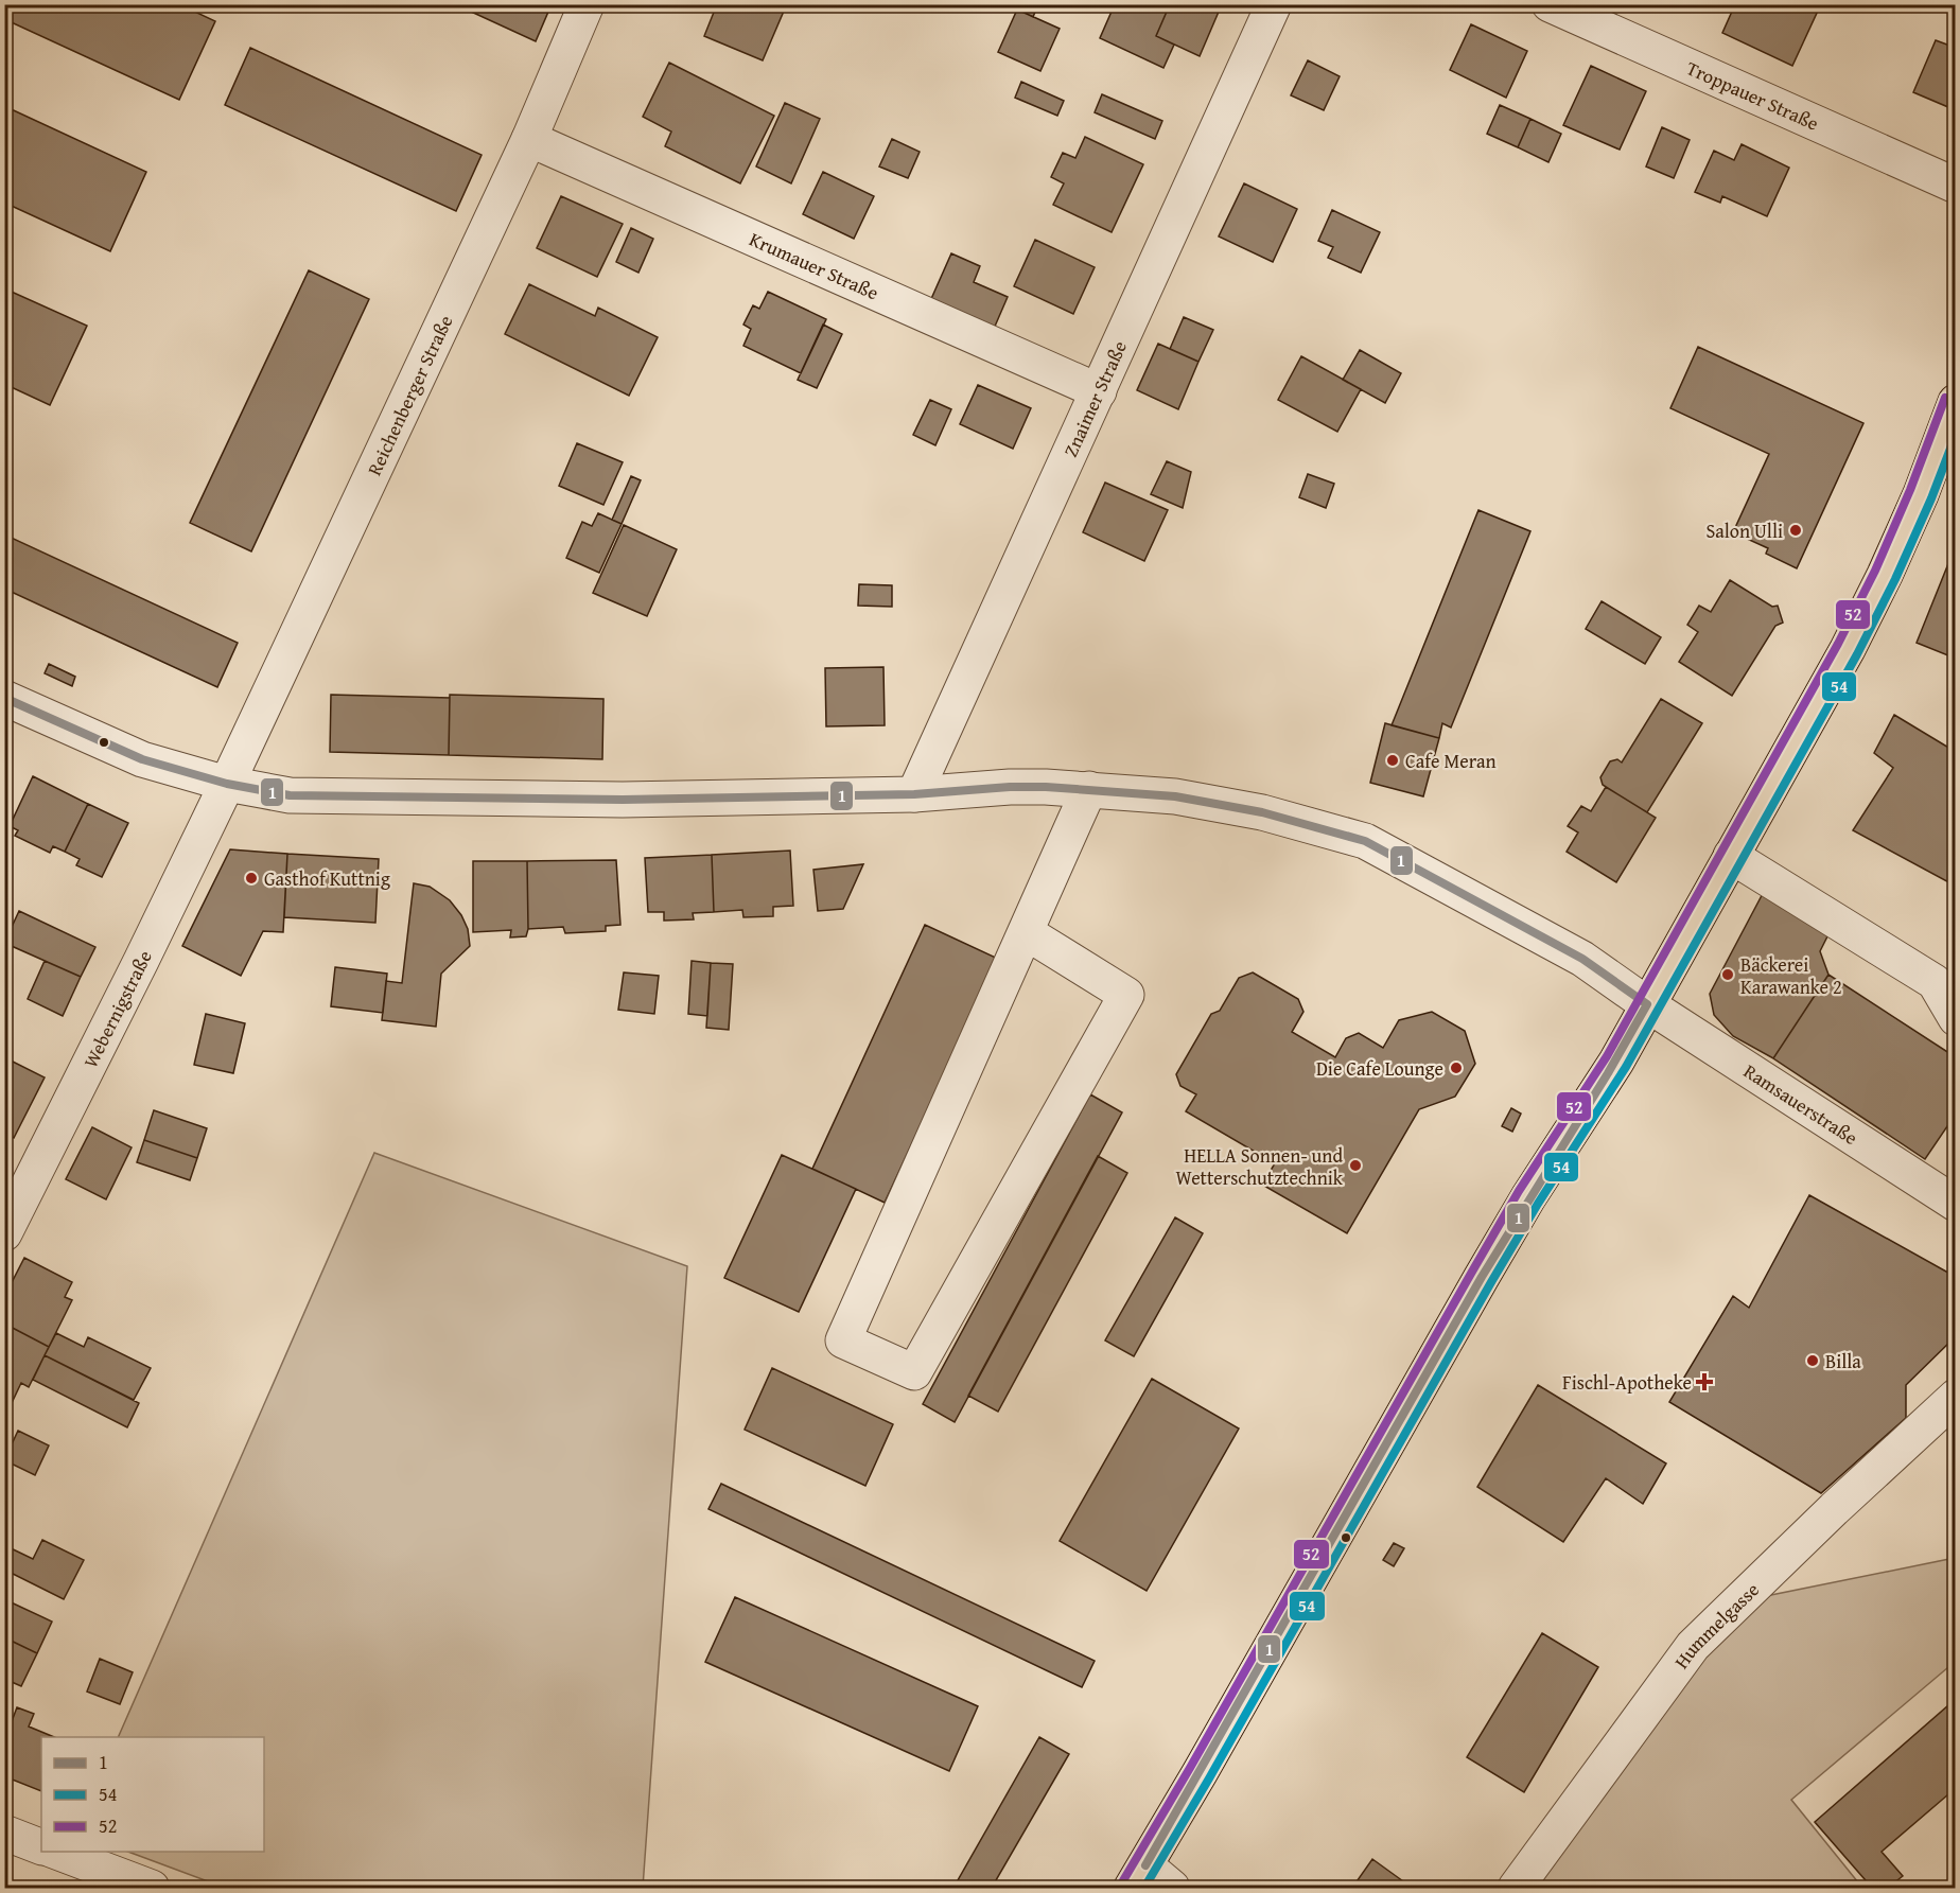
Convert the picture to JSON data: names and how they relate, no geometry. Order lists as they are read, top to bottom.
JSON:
{
  "streets": {
    "street": [
      "Troppauer Straße",
      "Krumauer Straße",
      "Reichenberger Straße",
      "Znaimer Straße",
      "Webernigstraße",
      "Ramsauerstraße",
      "Hummelgasse"
    ]
  },
  "crossings": [
    ["Krumauer Straße", "Reichenberger Straße"],
    ["Krumauer Straße", "Znaimer Straße"],
    ["Reichenberger Straße", "Webernigstraße"],
    ["Reichenberger Straße", "Ramsauerstraße"],
    ["Znaimer Straße", "Ramsauerstraße"],
    ["Webernigstraße", "Ramsauerstraße"]
  ],
  "places": {
    "other": [
      "Salon Ulli",
      "Cafe Meran",
      "Gasthof Kuttnig",
      "Bäckerei Karawanke 2",
      "Die Cafe Lounge",
      "HELLA Sonnen- und Wetterschutztechnik",
      "Billa"
    ],
    "health": ["Fischl-Apotheke"]
  },
  "lines": ["transit line 52", "transit line 54", "transit line 1"],
  "legend": ["1", "54", "52"]
}
